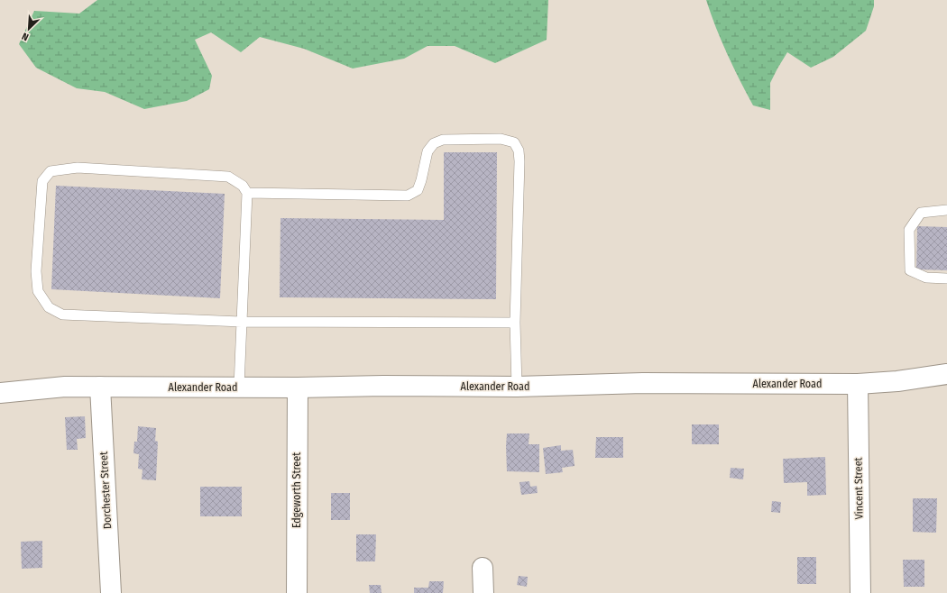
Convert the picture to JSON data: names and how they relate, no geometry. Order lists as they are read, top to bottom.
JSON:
{
  "streets": {
    "street": [
      "Alexander Road",
      "Vincent Street",
      "Dorchester Street",
      "Edgeworth Street"
    ]
  },
  "crossings": [
    ["Alexander Road", "Vincent Street"],
    ["Alexander Road", "Dorchester Street"],
    ["Alexander Road", "Edgeworth Street"]
  ],
  "north": "bottom left"
}
